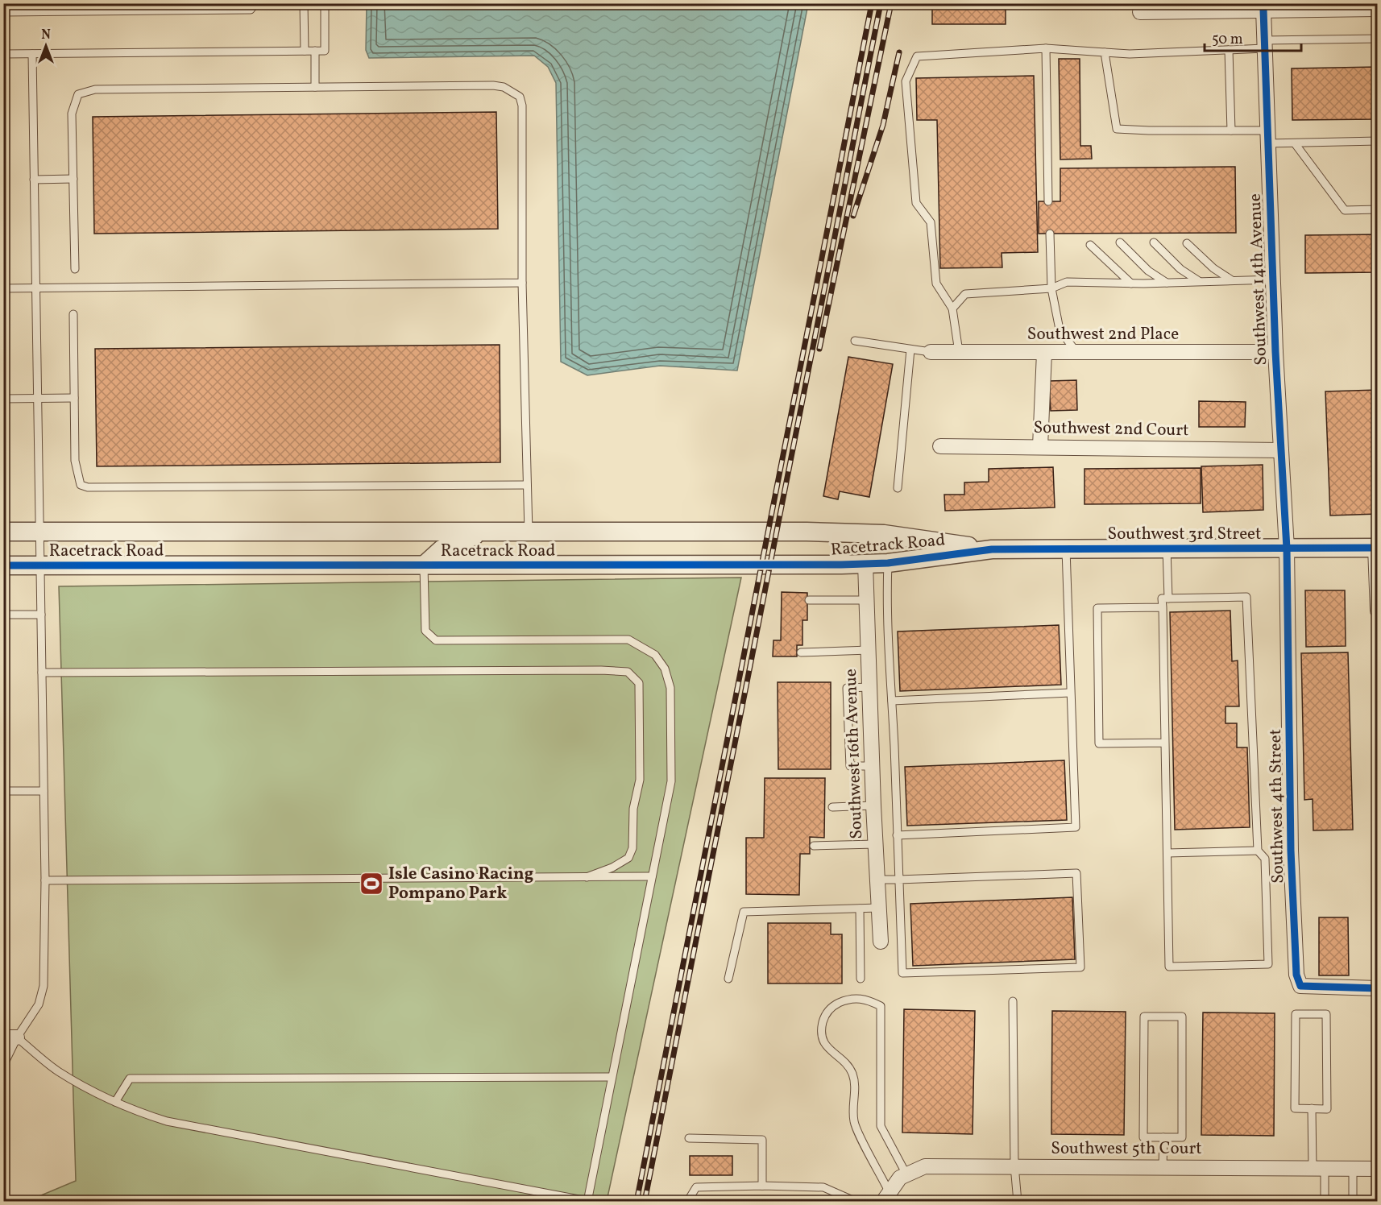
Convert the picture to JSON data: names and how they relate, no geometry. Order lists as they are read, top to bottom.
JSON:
{
  "streets": {
    "street": [
      "Southwest 14th Avenue",
      "Southwest 2nd Place",
      "Southwest 2nd Court",
      "Southwest 3rd Street",
      "Racetrack Road",
      "Southwest 16th Avenue",
      "Southwest 4th Street",
      "Southwest 5th Court"
    ]
  },
  "crossings": [
    ["Southwest 14th Avenue", "Southwest 2nd Place"],
    ["Southwest 14th Avenue", "Southwest 2nd Court"],
    ["Southwest 14th Avenue", "Southwest 3rd Street"],
    ["Southwest 14th Avenue", "Southwest 4th Street"],
    ["Southwest 3rd Street", "Racetrack Road"],
    ["Southwest 3rd Street", "Southwest 4th Street"],
    ["Racetrack Road", "Southwest 16th Avenue"]
  ],
  "places": {
    "sports": ["Isle Casino Racing Pompano Park"]
  },
  "scale_bar": "50 m",
  "north": "top"
}
